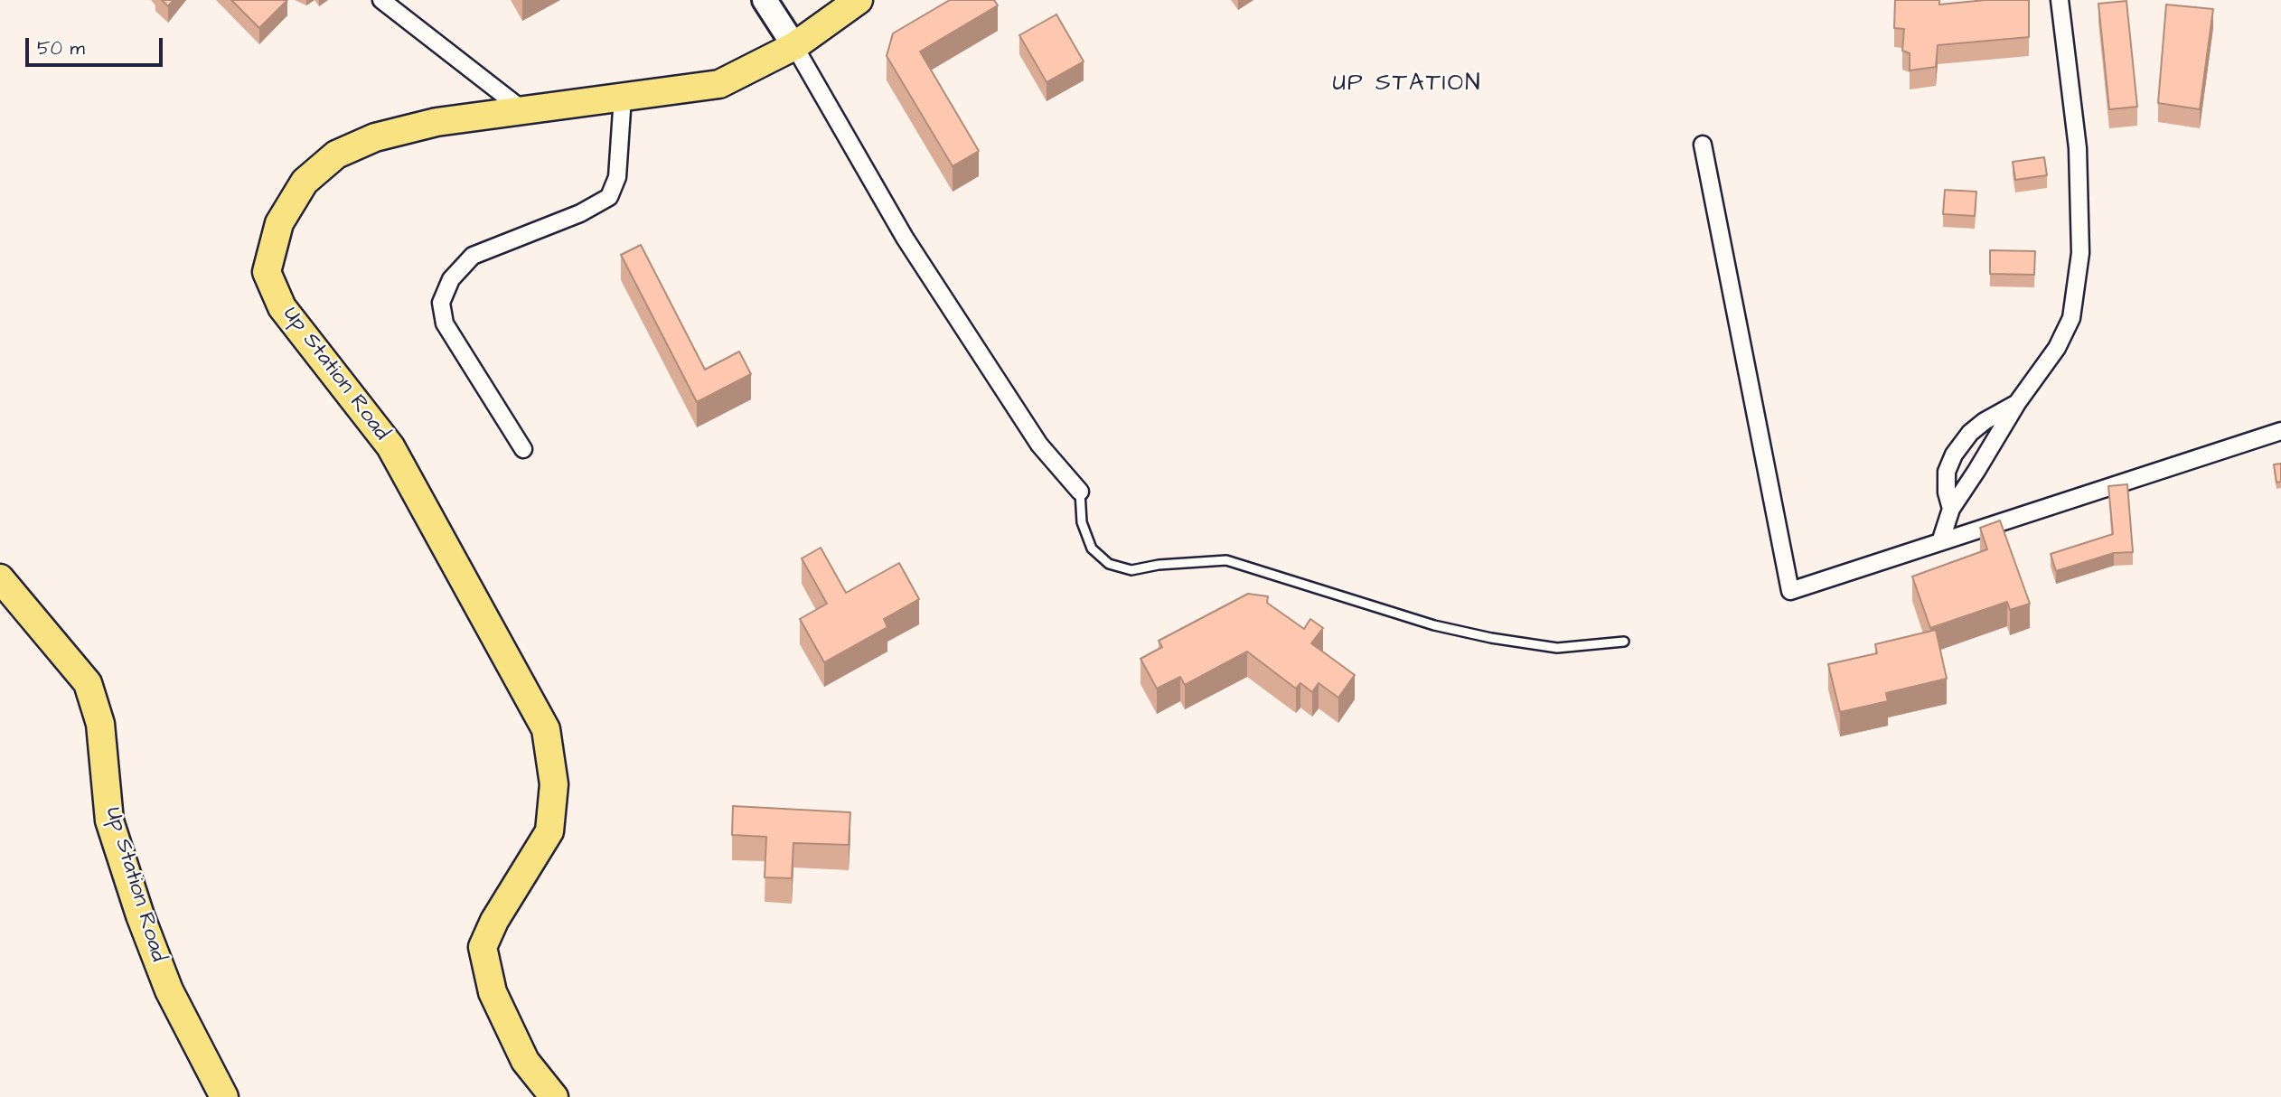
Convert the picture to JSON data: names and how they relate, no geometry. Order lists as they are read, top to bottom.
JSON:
{
  "streets": {
    "highway": ["Up Station Road"]
  },
  "districts": ["UP STATION"],
  "scale_bar": "50 m"
}
